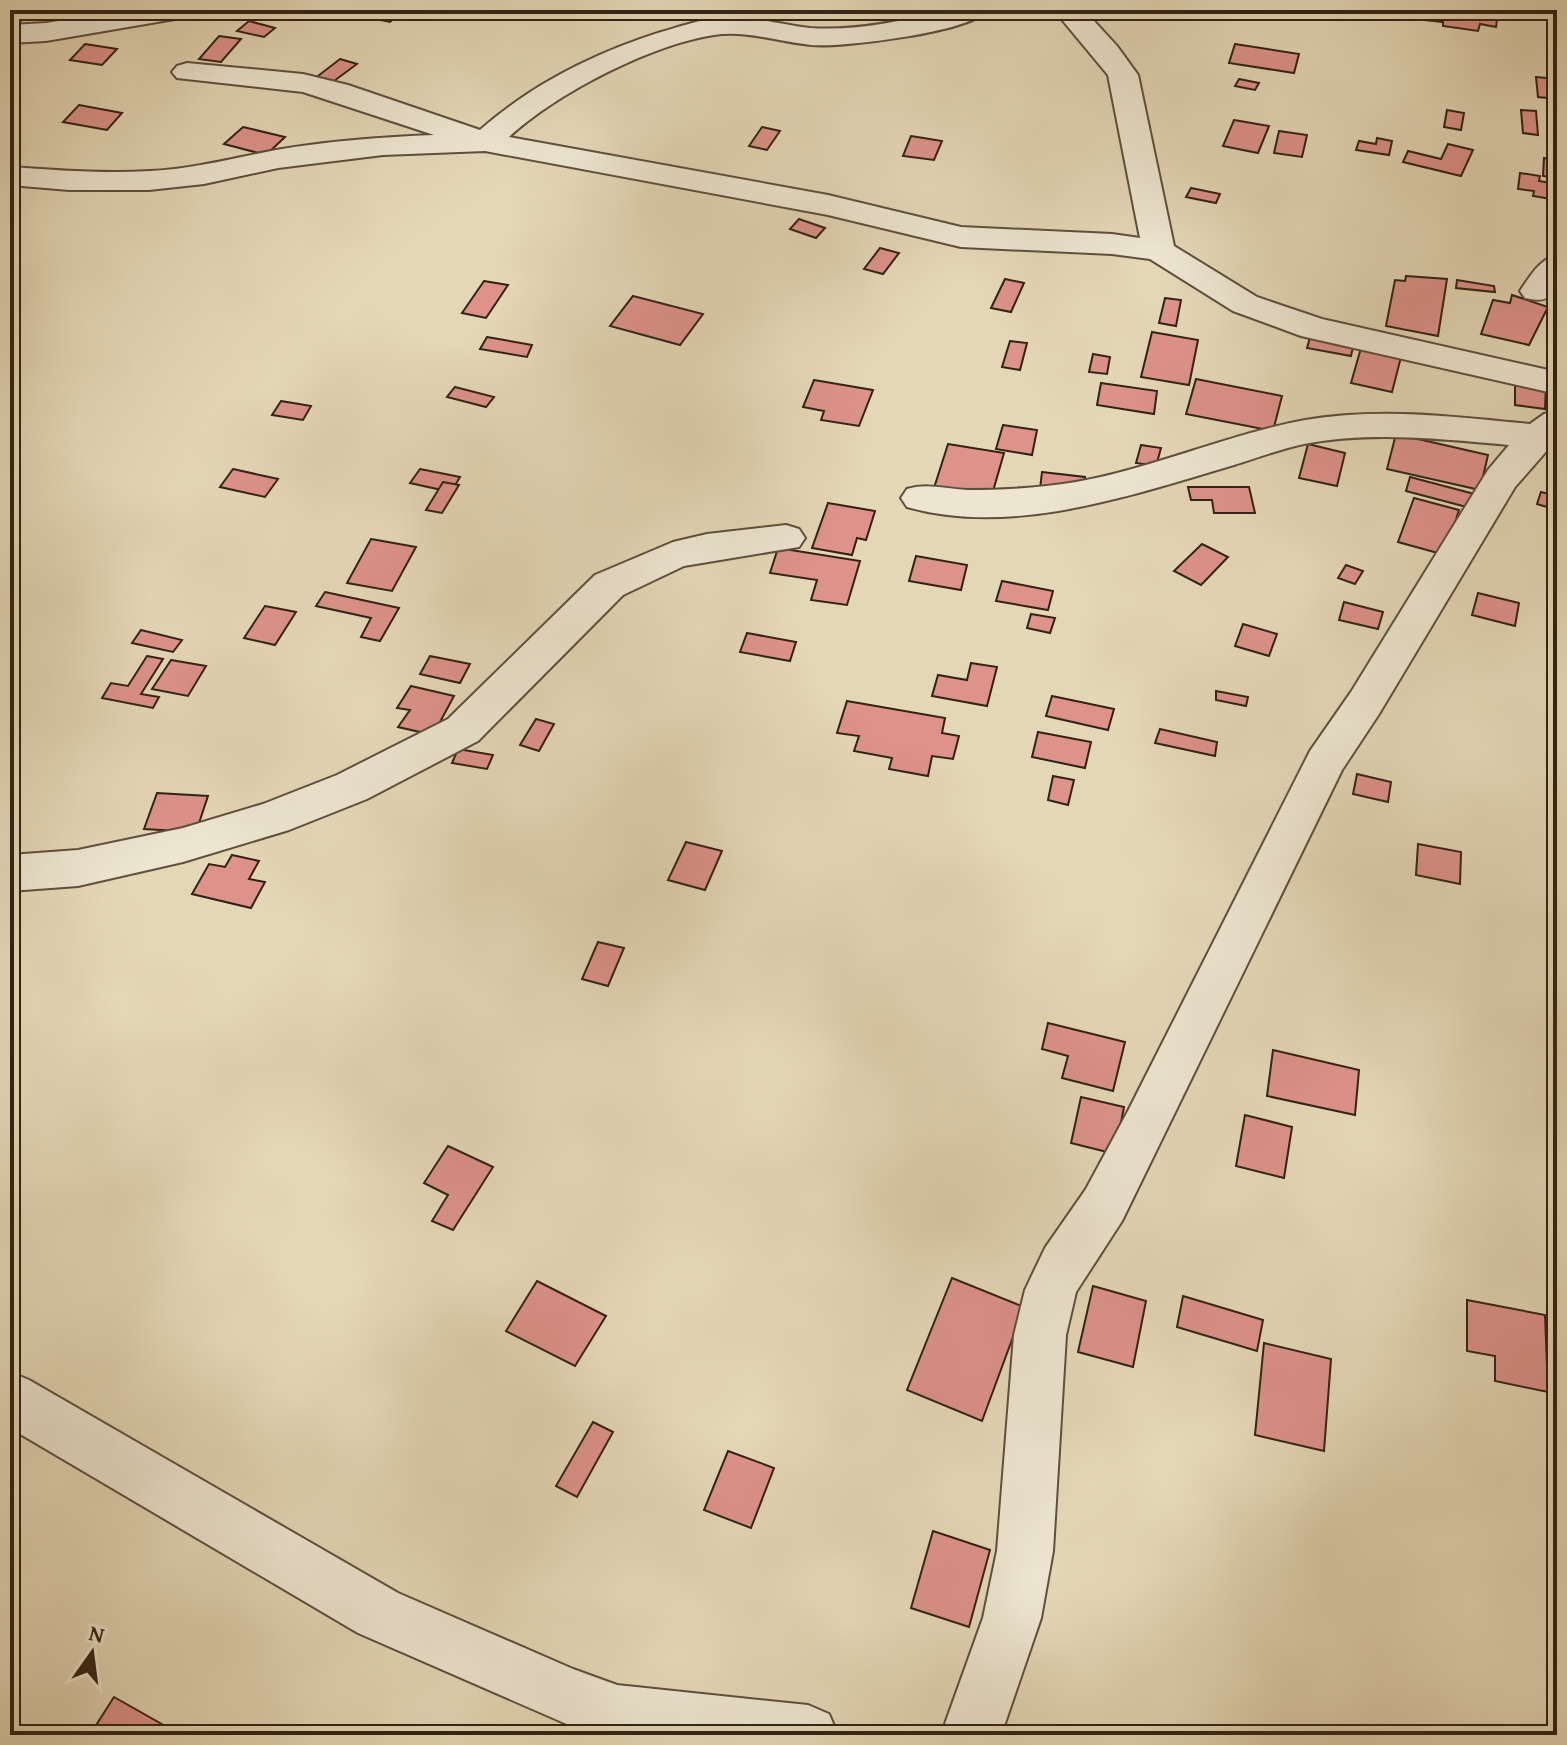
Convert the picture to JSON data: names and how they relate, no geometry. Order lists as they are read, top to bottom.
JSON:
{
  "north": "top"
}
